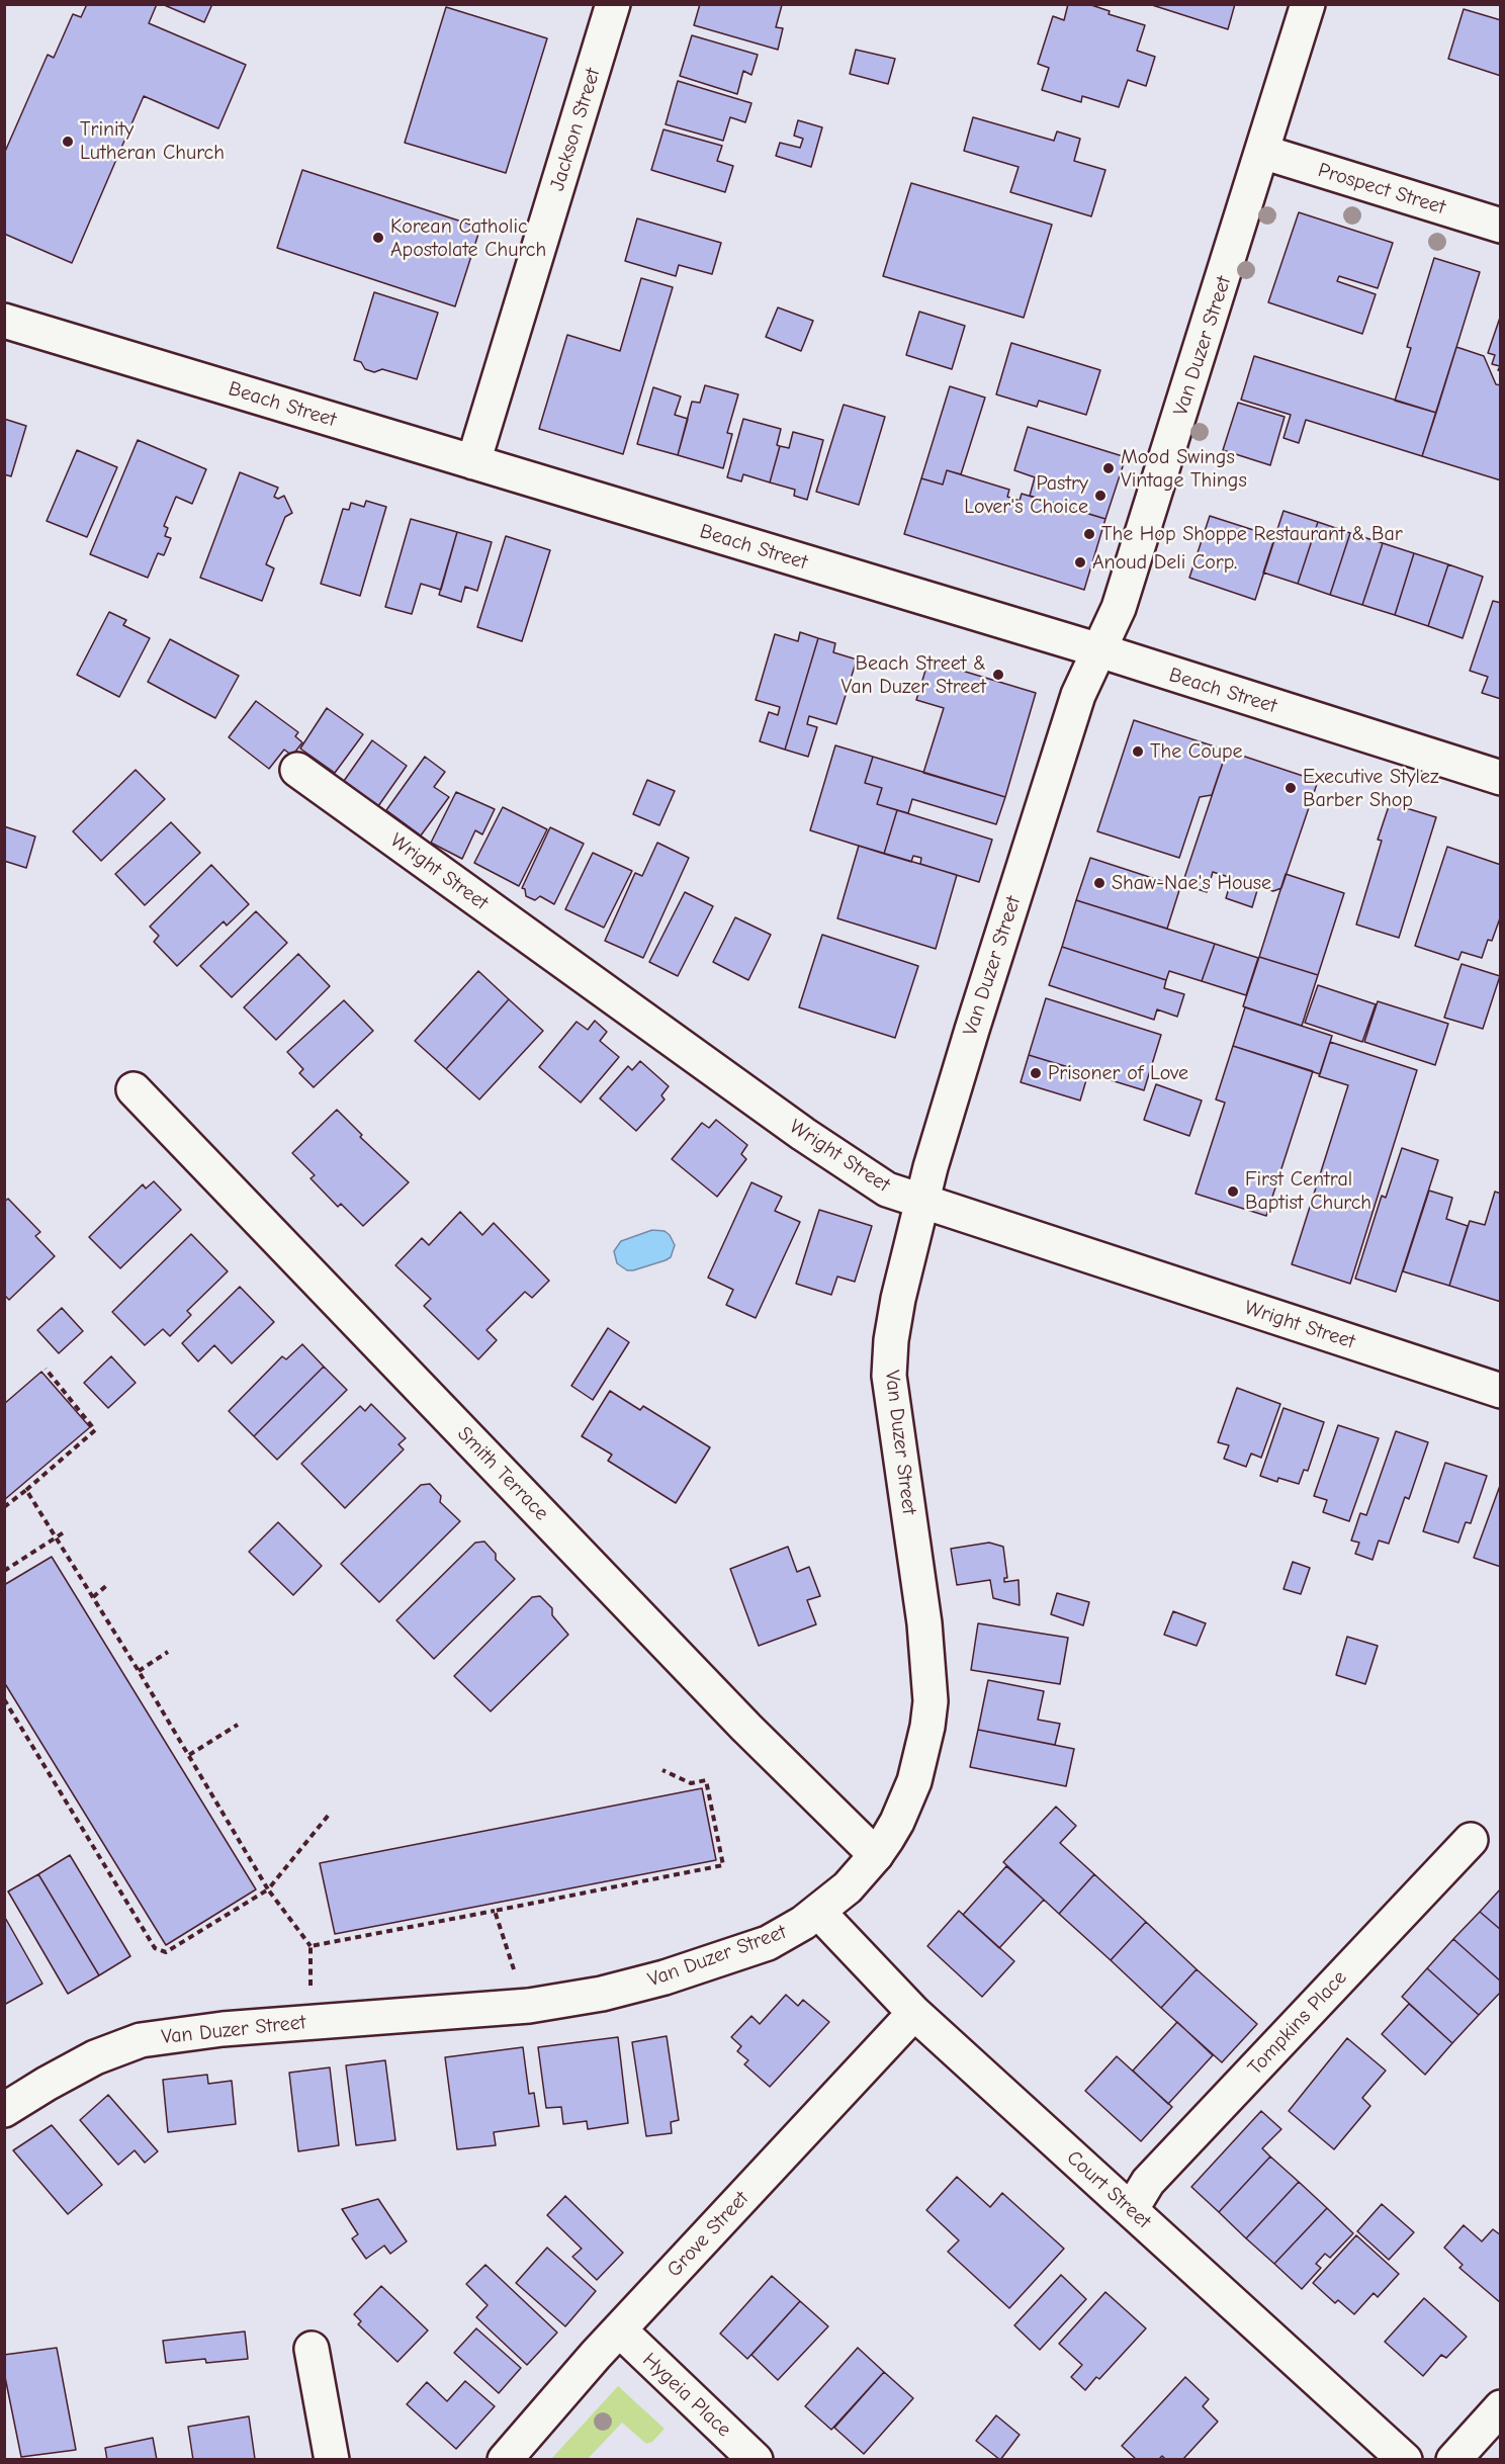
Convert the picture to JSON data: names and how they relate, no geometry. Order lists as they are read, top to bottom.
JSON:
{
  "streets": {
    "street": [
      "Jackson Street",
      "Prospect Street",
      "Van Duzer Street",
      "Beach Street",
      "Wright Street",
      "Smith Terrace",
      "Tompkins Place",
      "Court Street",
      "Grove Street",
      "Hygeia Place"
    ]
  },
  "crossings": [
    ["Jackson Street", "Beach Street"],
    ["Prospect Street", "Van Duzer Street"],
    ["Van Duzer Street", "Beach Street"],
    ["Van Duzer Street", "Wright Street"],
    ["Van Duzer Street", "Smith Terrace"],
    ["Van Duzer Street", "Court Street"],
    ["Tompkins Place", "Court Street"],
    ["Court Street", "Grove Street"],
    ["Grove Street", "Hygeia Place"]
  ],
  "places": [
    "Trinity Lutheran Church",
    "Korean Catholic Apostolate Church",
    "Mood Swings Vintage Things",
    "Pastry Lover's Choice",
    "The Hop Shoppe Restaurant & Bar",
    "Anoud Deli Corp.",
    "Beach Street & Van Duzer Street",
    "The Coupe",
    "Executive Stylez Barber Shop",
    "Shaw-Nae's House",
    "Prisoner of Love",
    "First Central Baptist Church"
  ]
}
